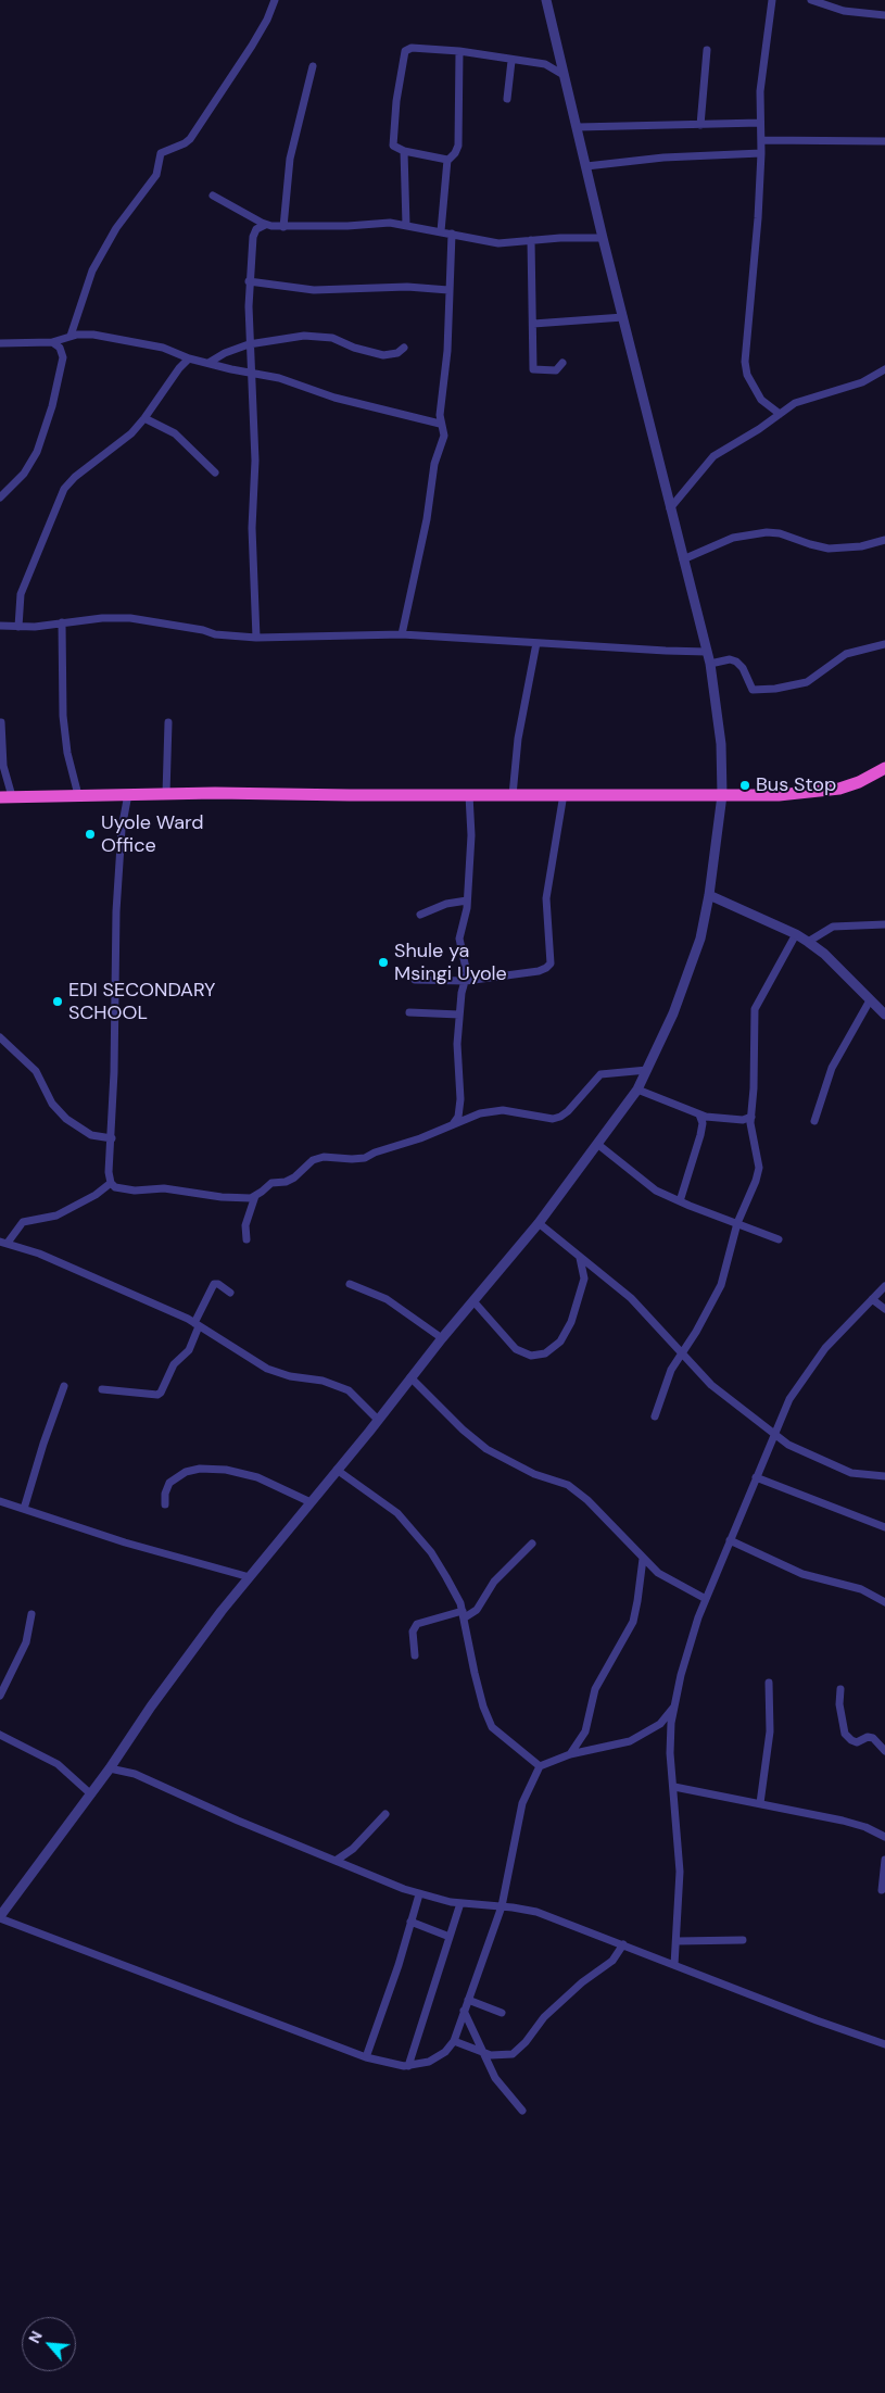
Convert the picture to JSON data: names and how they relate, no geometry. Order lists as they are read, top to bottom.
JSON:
{
  "places": [
    "Bus Stop",
    "Uyole Ward Office",
    "Shule ya Msingi Uyole",
    "EDI SECONDARY SCHOOL"
  ],
  "north": "top left"
}
